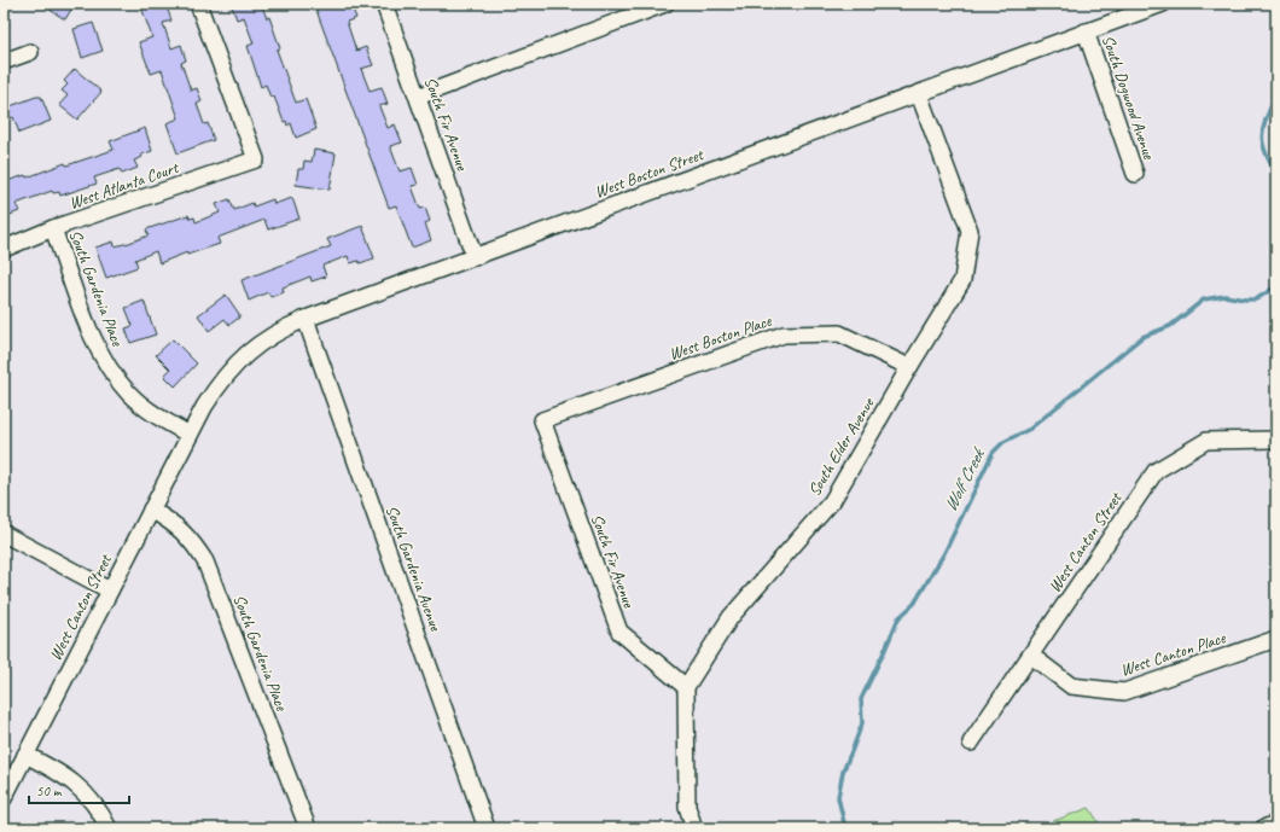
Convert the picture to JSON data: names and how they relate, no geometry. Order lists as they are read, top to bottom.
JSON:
{
  "streets": {
    "street": [
      "South Dogwood Avenue",
      "South Fir Avenue",
      "West Boston Street",
      "West Atlanta Court",
      "South Gardenia Place",
      "West Boston Place",
      "South Elder Avenue",
      "West Canton Street",
      "South Gardenia Avenue",
      "West Canton Place"
    ]
  },
  "crossings": [
    ["South Dogwood Avenue", "West Boston Street"],
    ["South Fir Avenue", "West Boston Street"],
    ["South Fir Avenue", "West Boston Place"],
    ["South Fir Avenue", "South Elder Avenue"],
    ["West Boston Street", "South Gardenia Place"],
    ["West Boston Street", "South Elder Avenue"],
    ["West Boston Street", "West Canton Street"],
    ["West Boston Street", "South Gardenia Avenue"],
    ["West Atlanta Court", "South Gardenia Place"],
    ["South Gardenia Place", "West Canton Street"],
    ["West Boston Place", "South Elder Avenue"],
    ["West Canton Street", "West Canton Place"]
  ],
  "water": ["Wolf Creek"],
  "scale_bar": "50 m"
}
